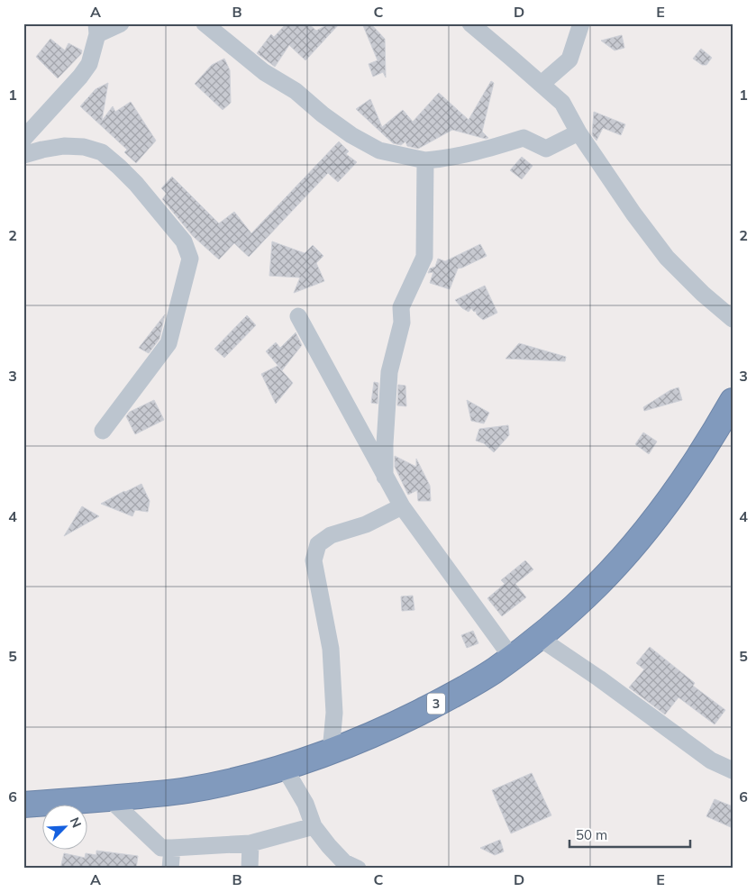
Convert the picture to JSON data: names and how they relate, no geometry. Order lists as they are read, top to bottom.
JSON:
{
  "streets": {
    "highway": ["3"]
  },
  "scale_bar": "50 m",
  "north": "top right",
  "grid": {
    "columns": [
      "A",
      "B",
      "C",
      "D",
      "E"
    ],
    "rows": [
      "1",
      "2",
      "3",
      "4",
      "5",
      "6"
    ]
  }
}
